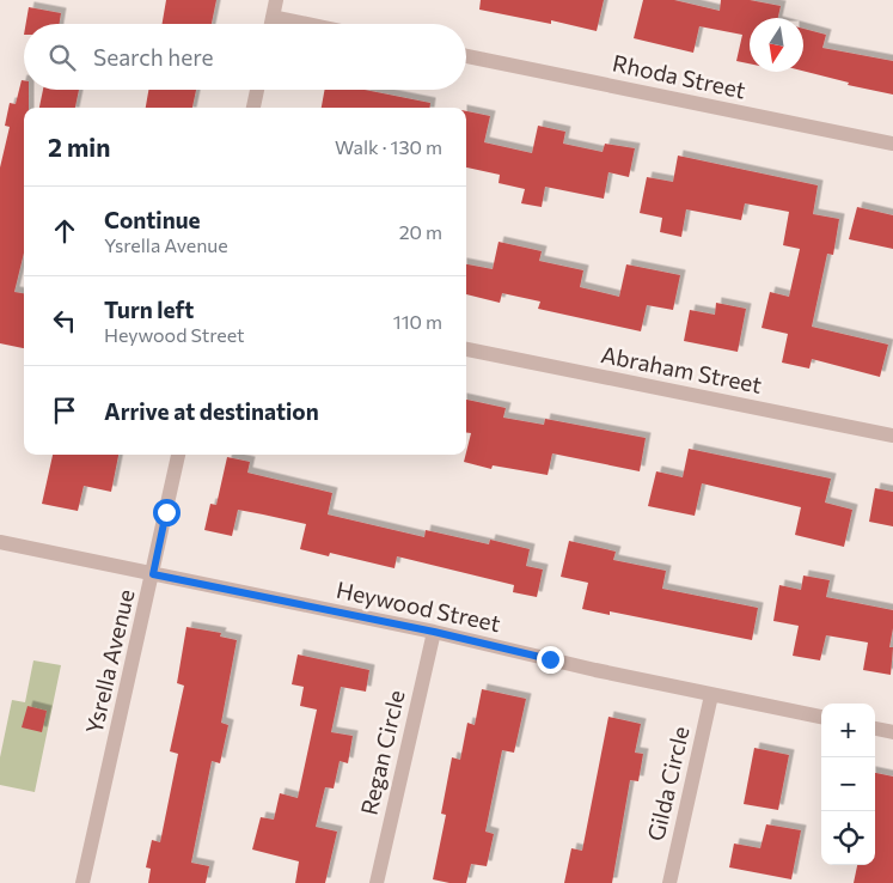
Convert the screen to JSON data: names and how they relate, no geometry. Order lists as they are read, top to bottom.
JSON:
{
  "streets": {
    "street": [
      "Rhoda Street",
      "Abraham Street",
      "Heywood Street",
      "Ysrella Avenue",
      "Regan Circle",
      "Gilda Circle"
    ]
  },
  "crossings": [
    ["Heywood Street", "Ysrella Avenue"],
    ["Heywood Street", "Regan Circle"],
    ["Heywood Street", "Gilda Circle"]
  ],
  "north": "bottom",
  "page": {
    "search": "Search here",
    "heading": ["2 min", "Walk · 130 m"],
    "list": [
      ["Continue", "Ysrella Avenue", "20 m"],
      ["Turn left", "Heywood Street", "110 m"],
      "Arrive at destination"
    ],
    "map_buttons": ["+", "−"]
  }
}
